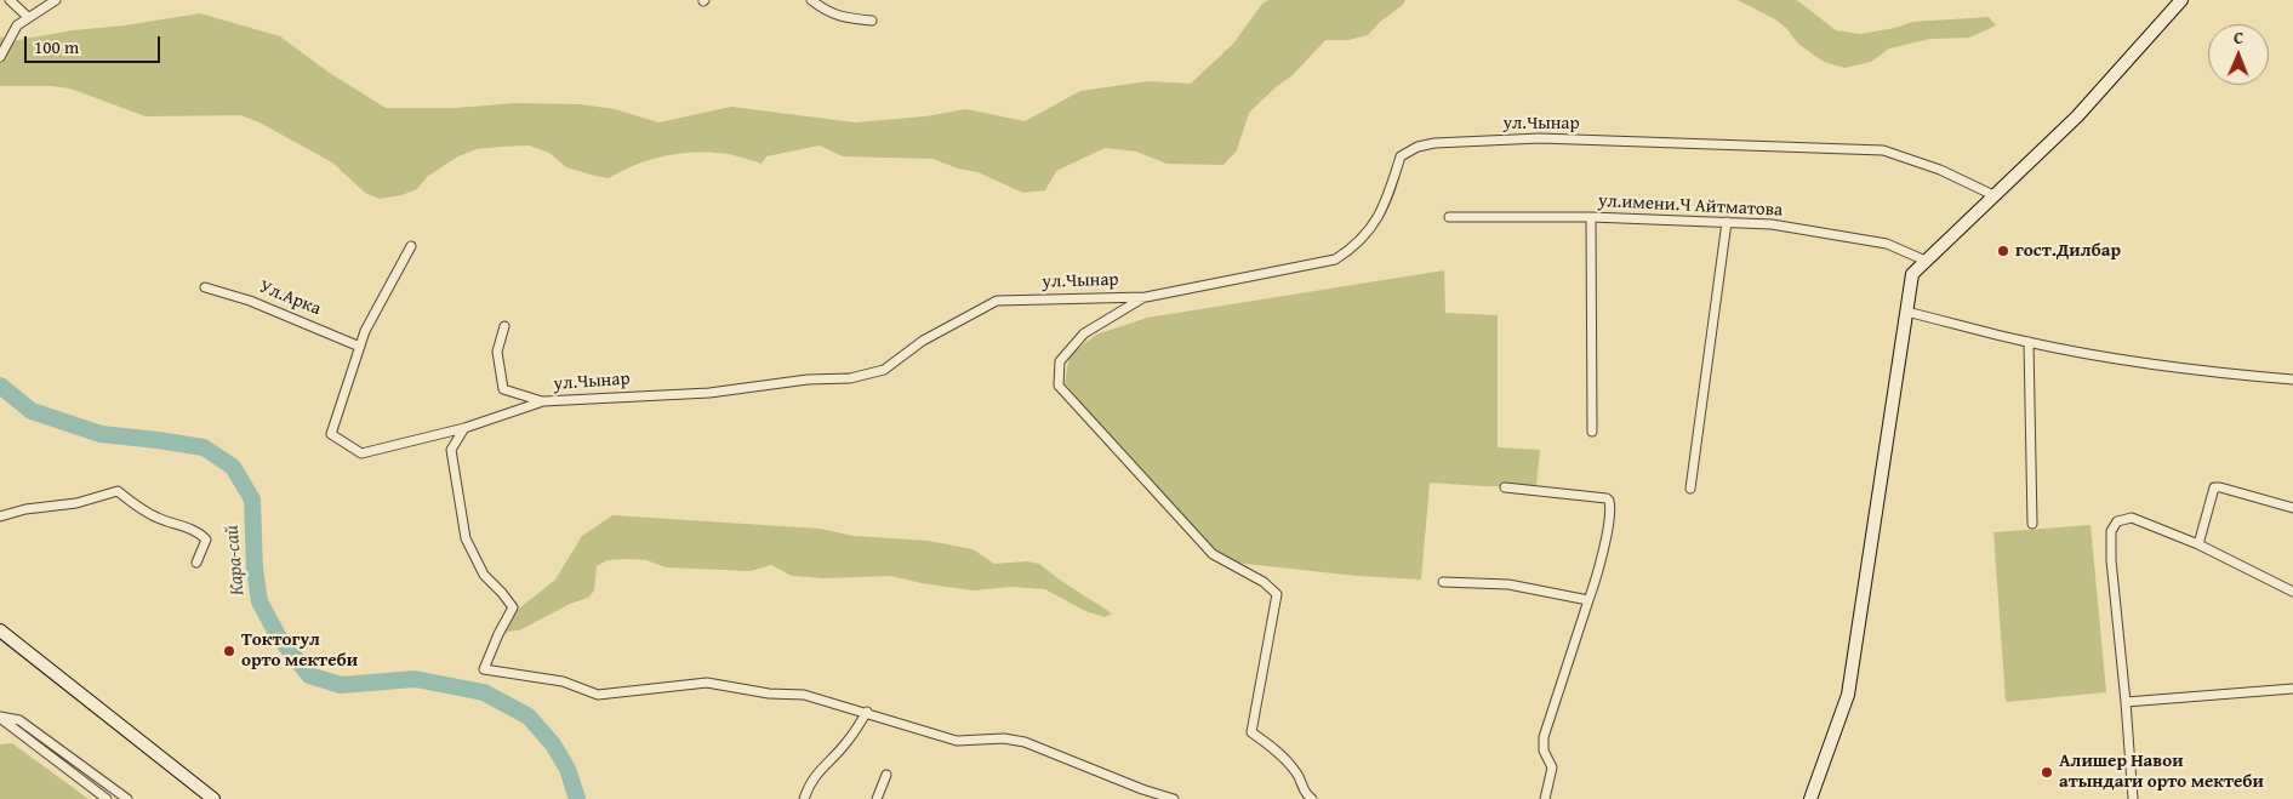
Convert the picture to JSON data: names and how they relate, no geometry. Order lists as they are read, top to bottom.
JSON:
{
  "streets": {
    "street": ["ул.Чынар", "ул.имени.Ч Айтматова", "Ул.Арка"]
  },
  "crossings": [
    ["ул.Чынар", "Ул.Арка"]
  ],
  "water": ["Кара-сай"],
  "places": ["гост.Дилбар", "Токтогул орто мектеби", "Алишер Навои атындаги орто мектеби"],
  "scale_bar": "100 m",
  "north": "top"
}
